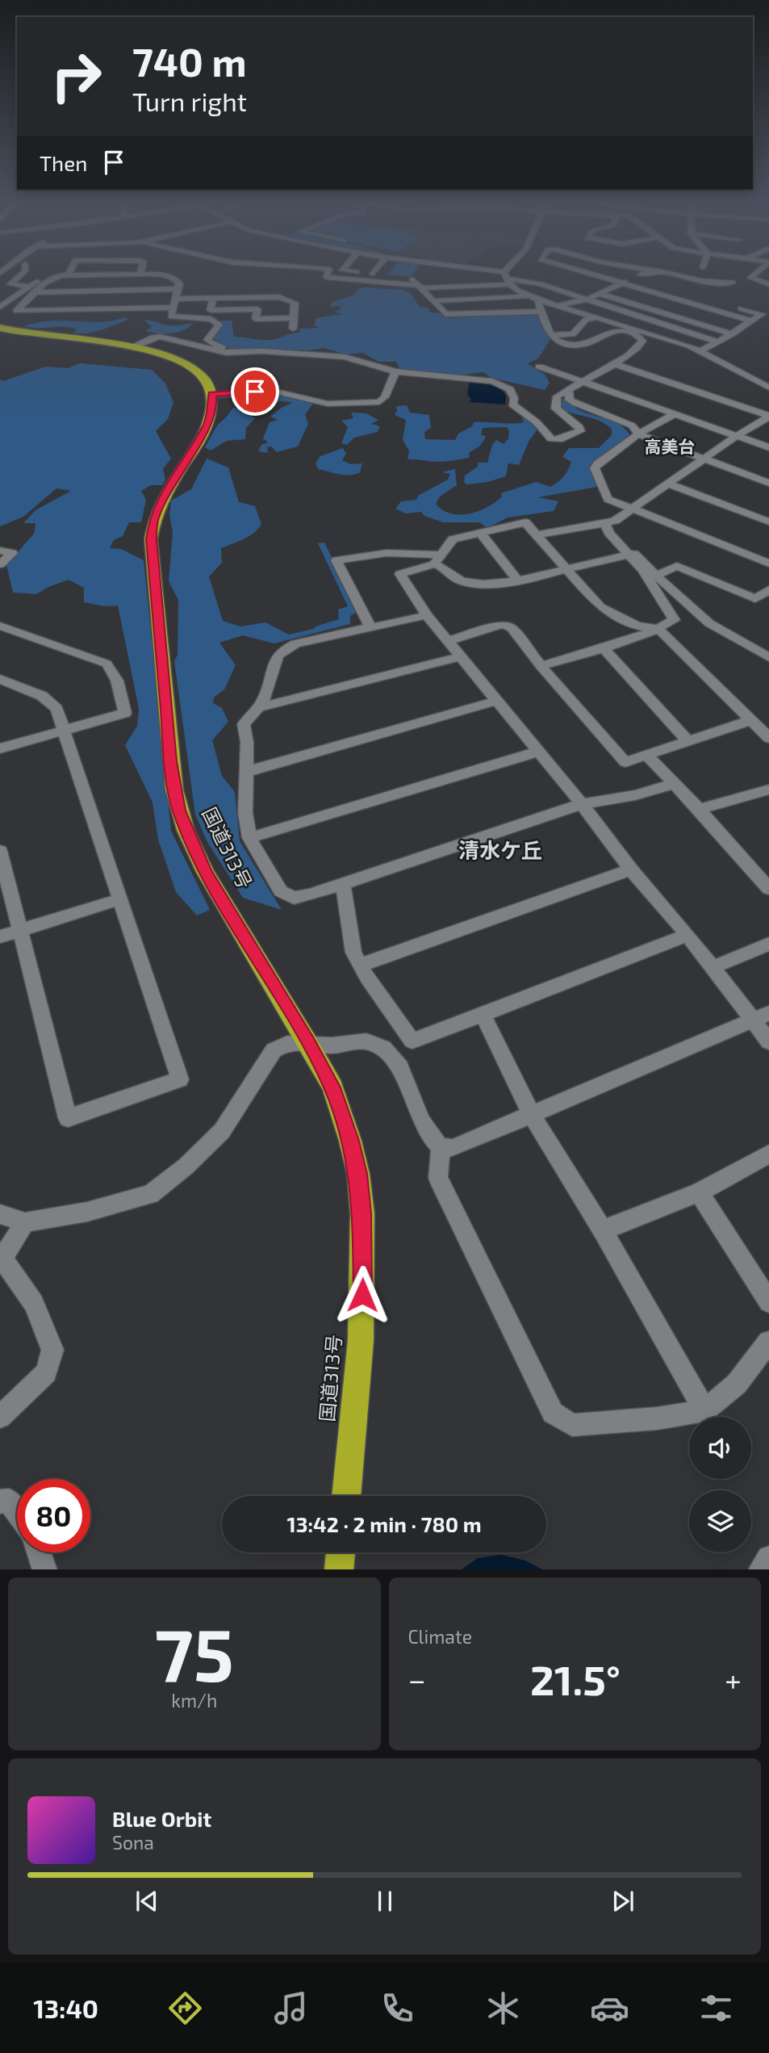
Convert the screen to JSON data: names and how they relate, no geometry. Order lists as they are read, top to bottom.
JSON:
{
  "streets": {
    "highway": ["国道313号"]
  },
  "districts": ["高美台", "清水ケ丘"],
  "page": {
    "turn": ["740 m", "Turn right"],
    "then": "Then",
    "limit": "80",
    "trip": "13:42 · 2 min · 780 m",
    "tile": [
      ["75", "km/h"],
      "Climate"
    ],
    "heat": ["−", "21.5°", "+"],
    "song": ["Blue Orbit", "Sona"],
    "tabs": "13:40"
  }
}
